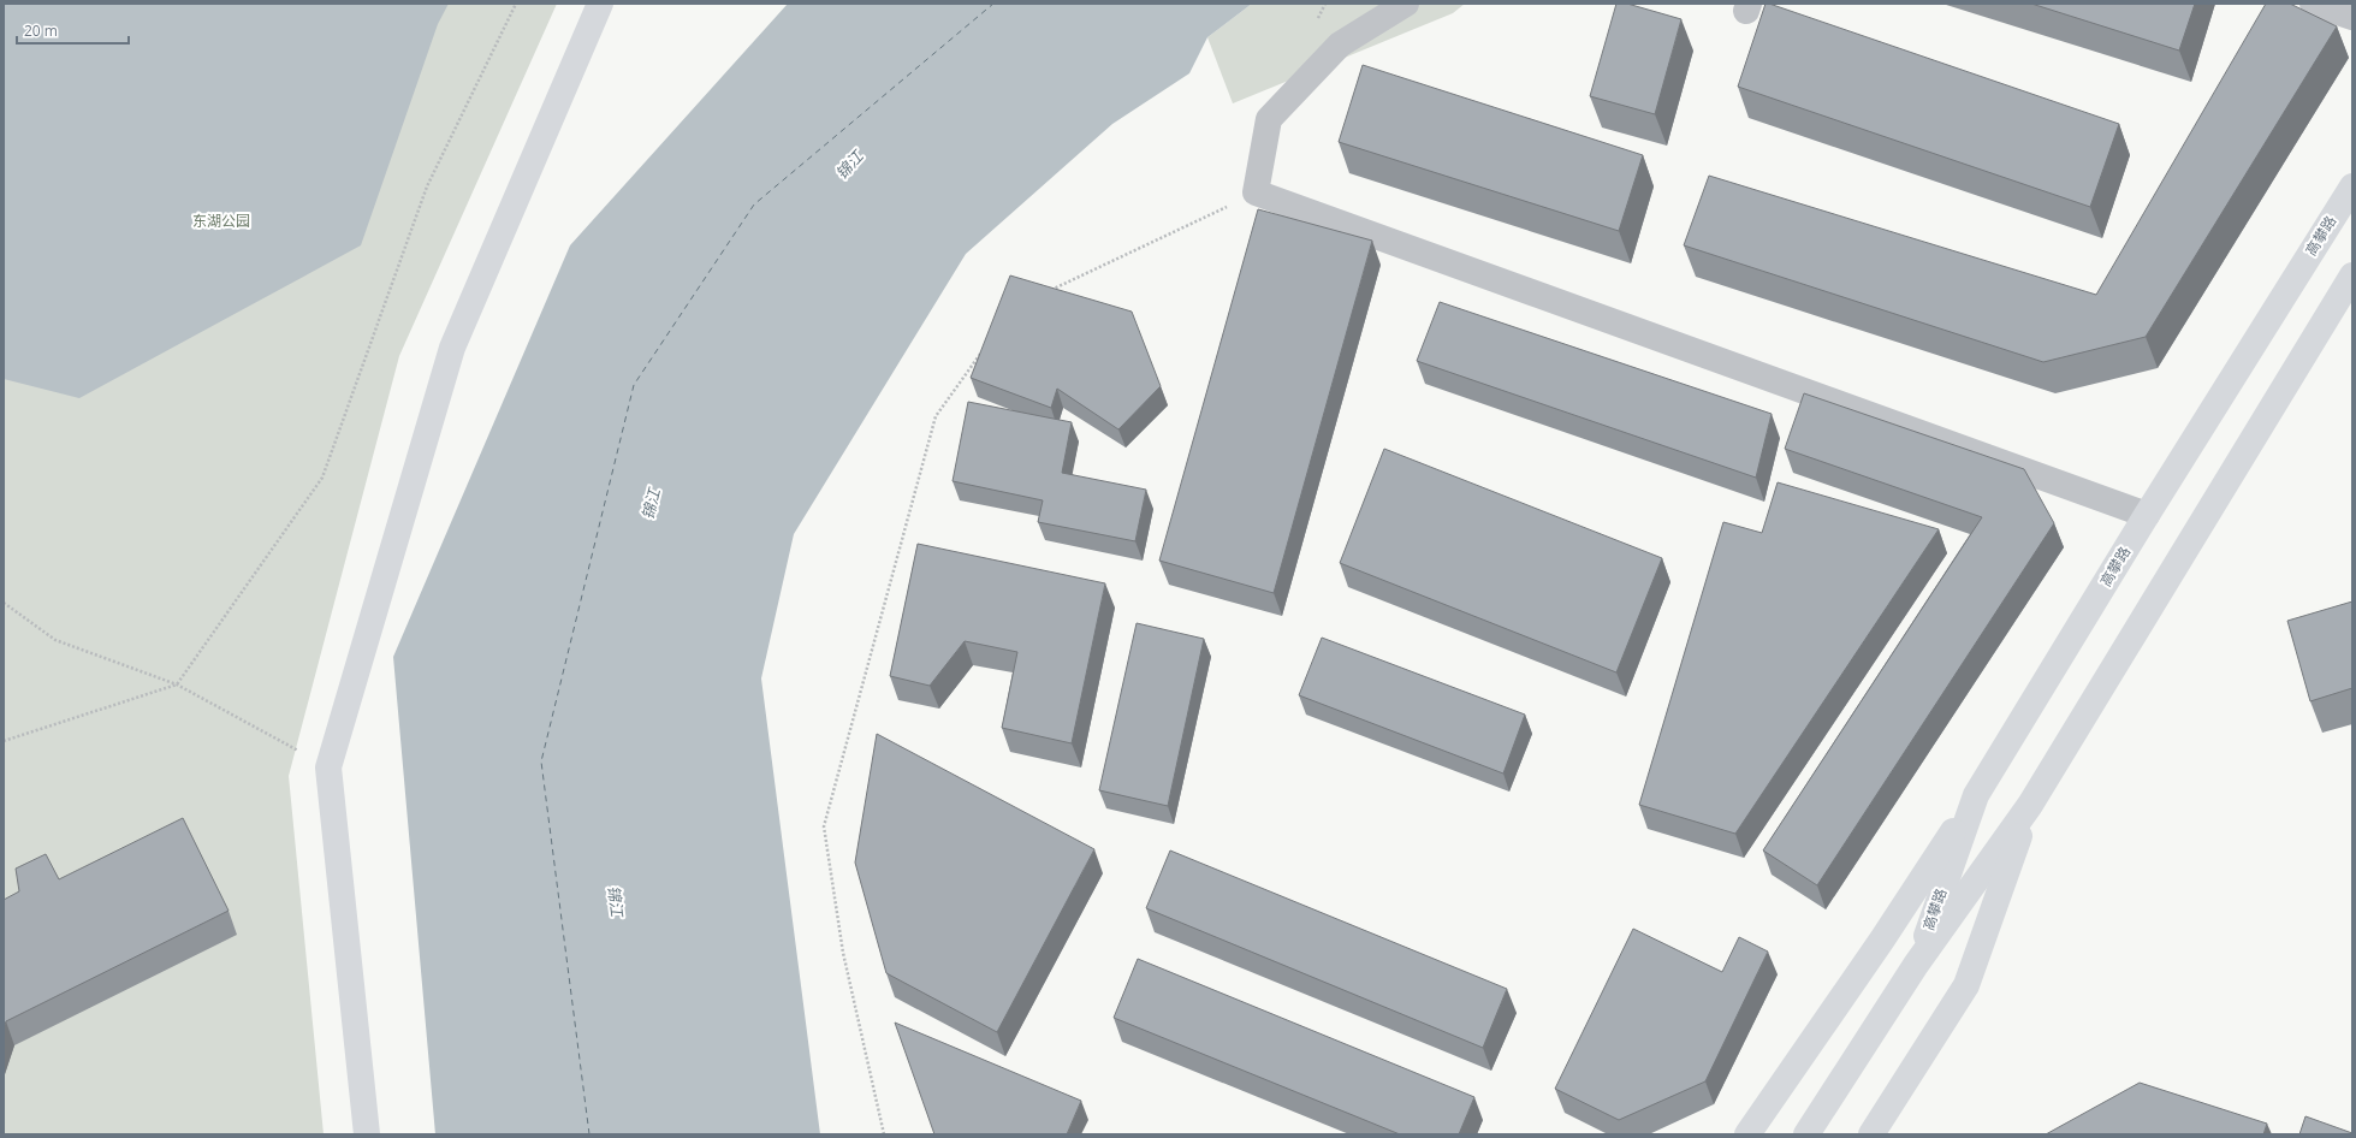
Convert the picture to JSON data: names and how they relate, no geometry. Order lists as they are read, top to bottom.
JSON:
{
  "streets": {
    "street": ["高攀路"]
  },
  "water": ["锦江"],
  "parks": ["东湖公园"],
  "scale_bar": "20 m"
}
